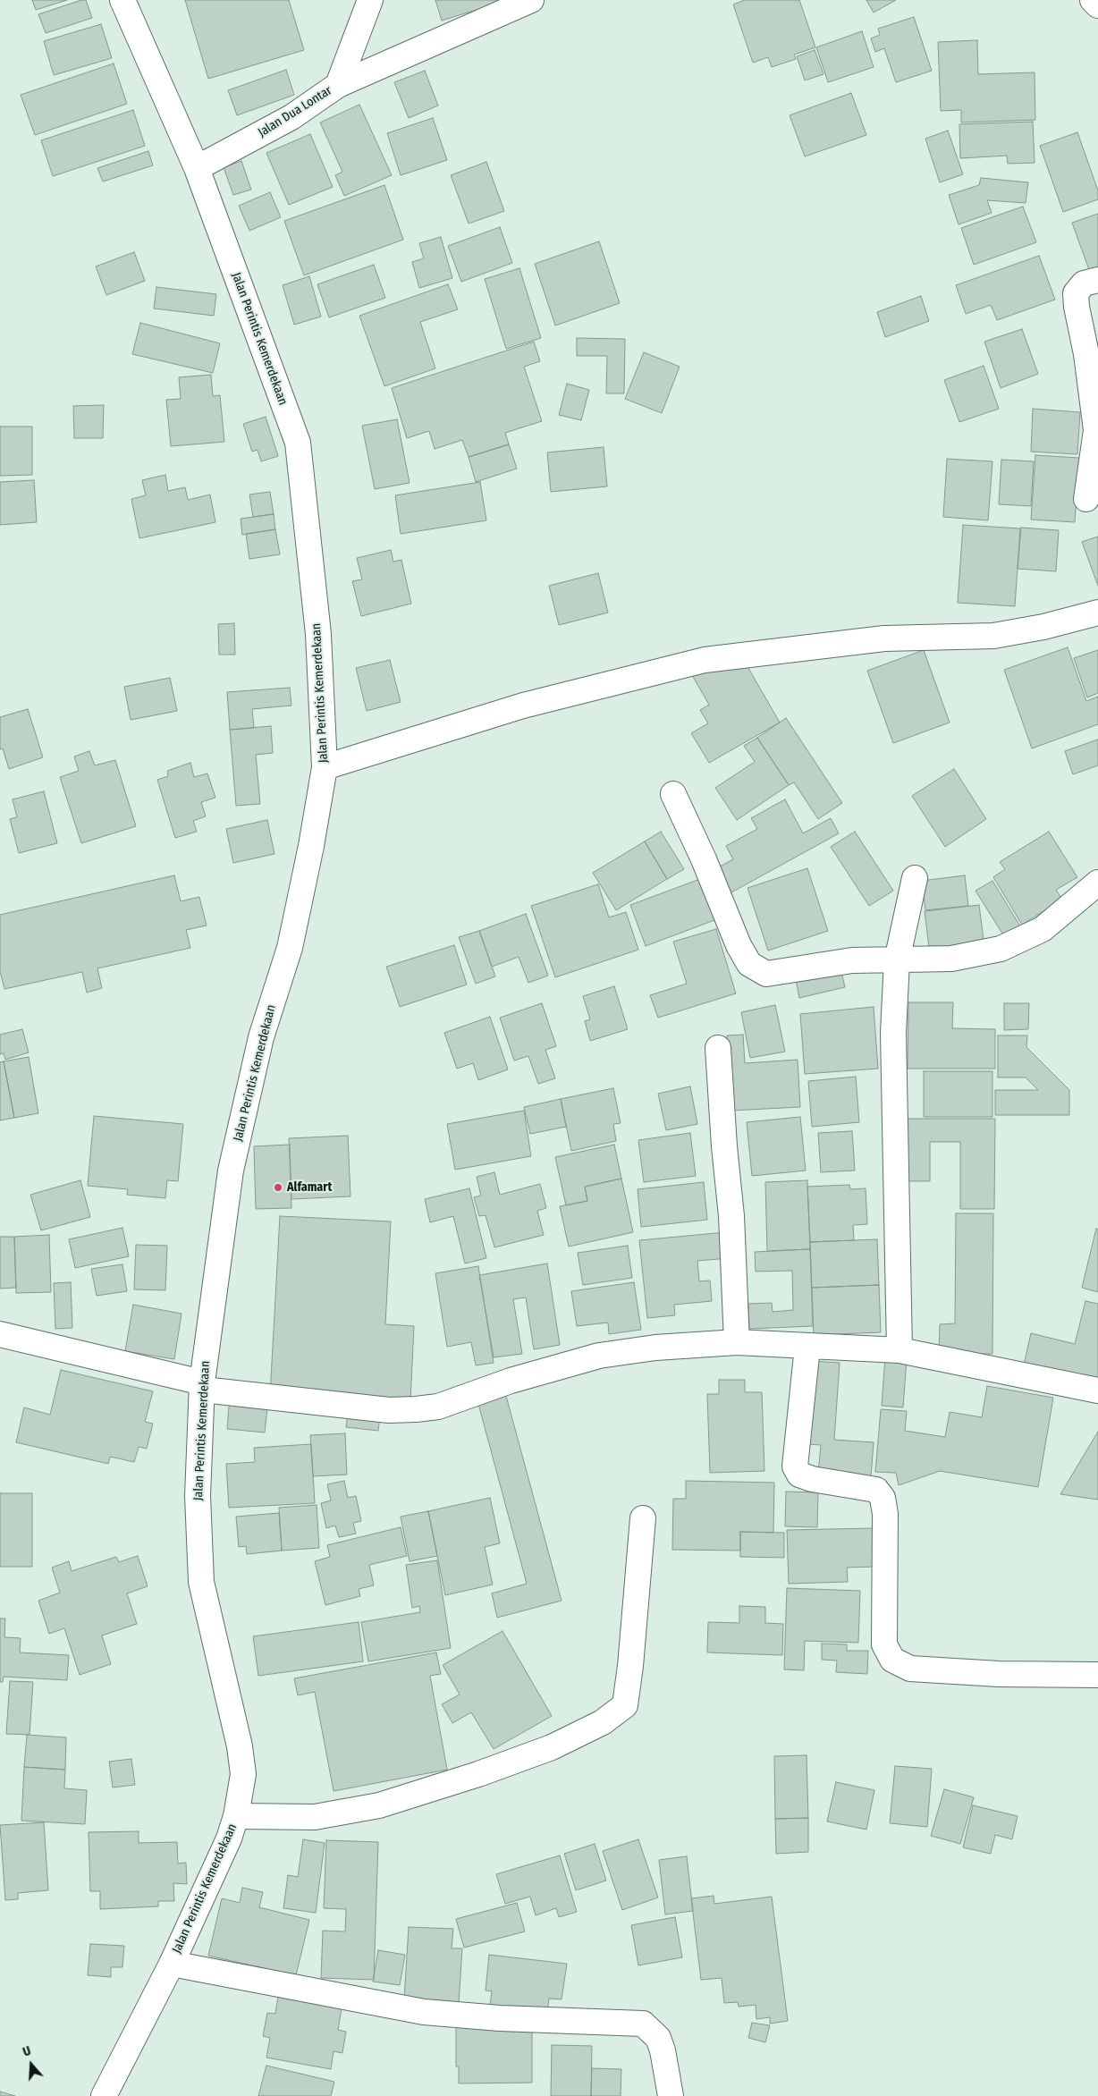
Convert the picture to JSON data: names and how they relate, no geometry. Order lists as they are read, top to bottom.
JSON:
{
  "streets": {
    "street": ["Jalan Dua Lontar", "Jalan Perintis Kemerdekaan"]
  },
  "crossings": [
    ["Jalan Dua Lontar", "Jalan Perintis Kemerdekaan"]
  ],
  "places": ["Alfamart"],
  "north": "top"
}
